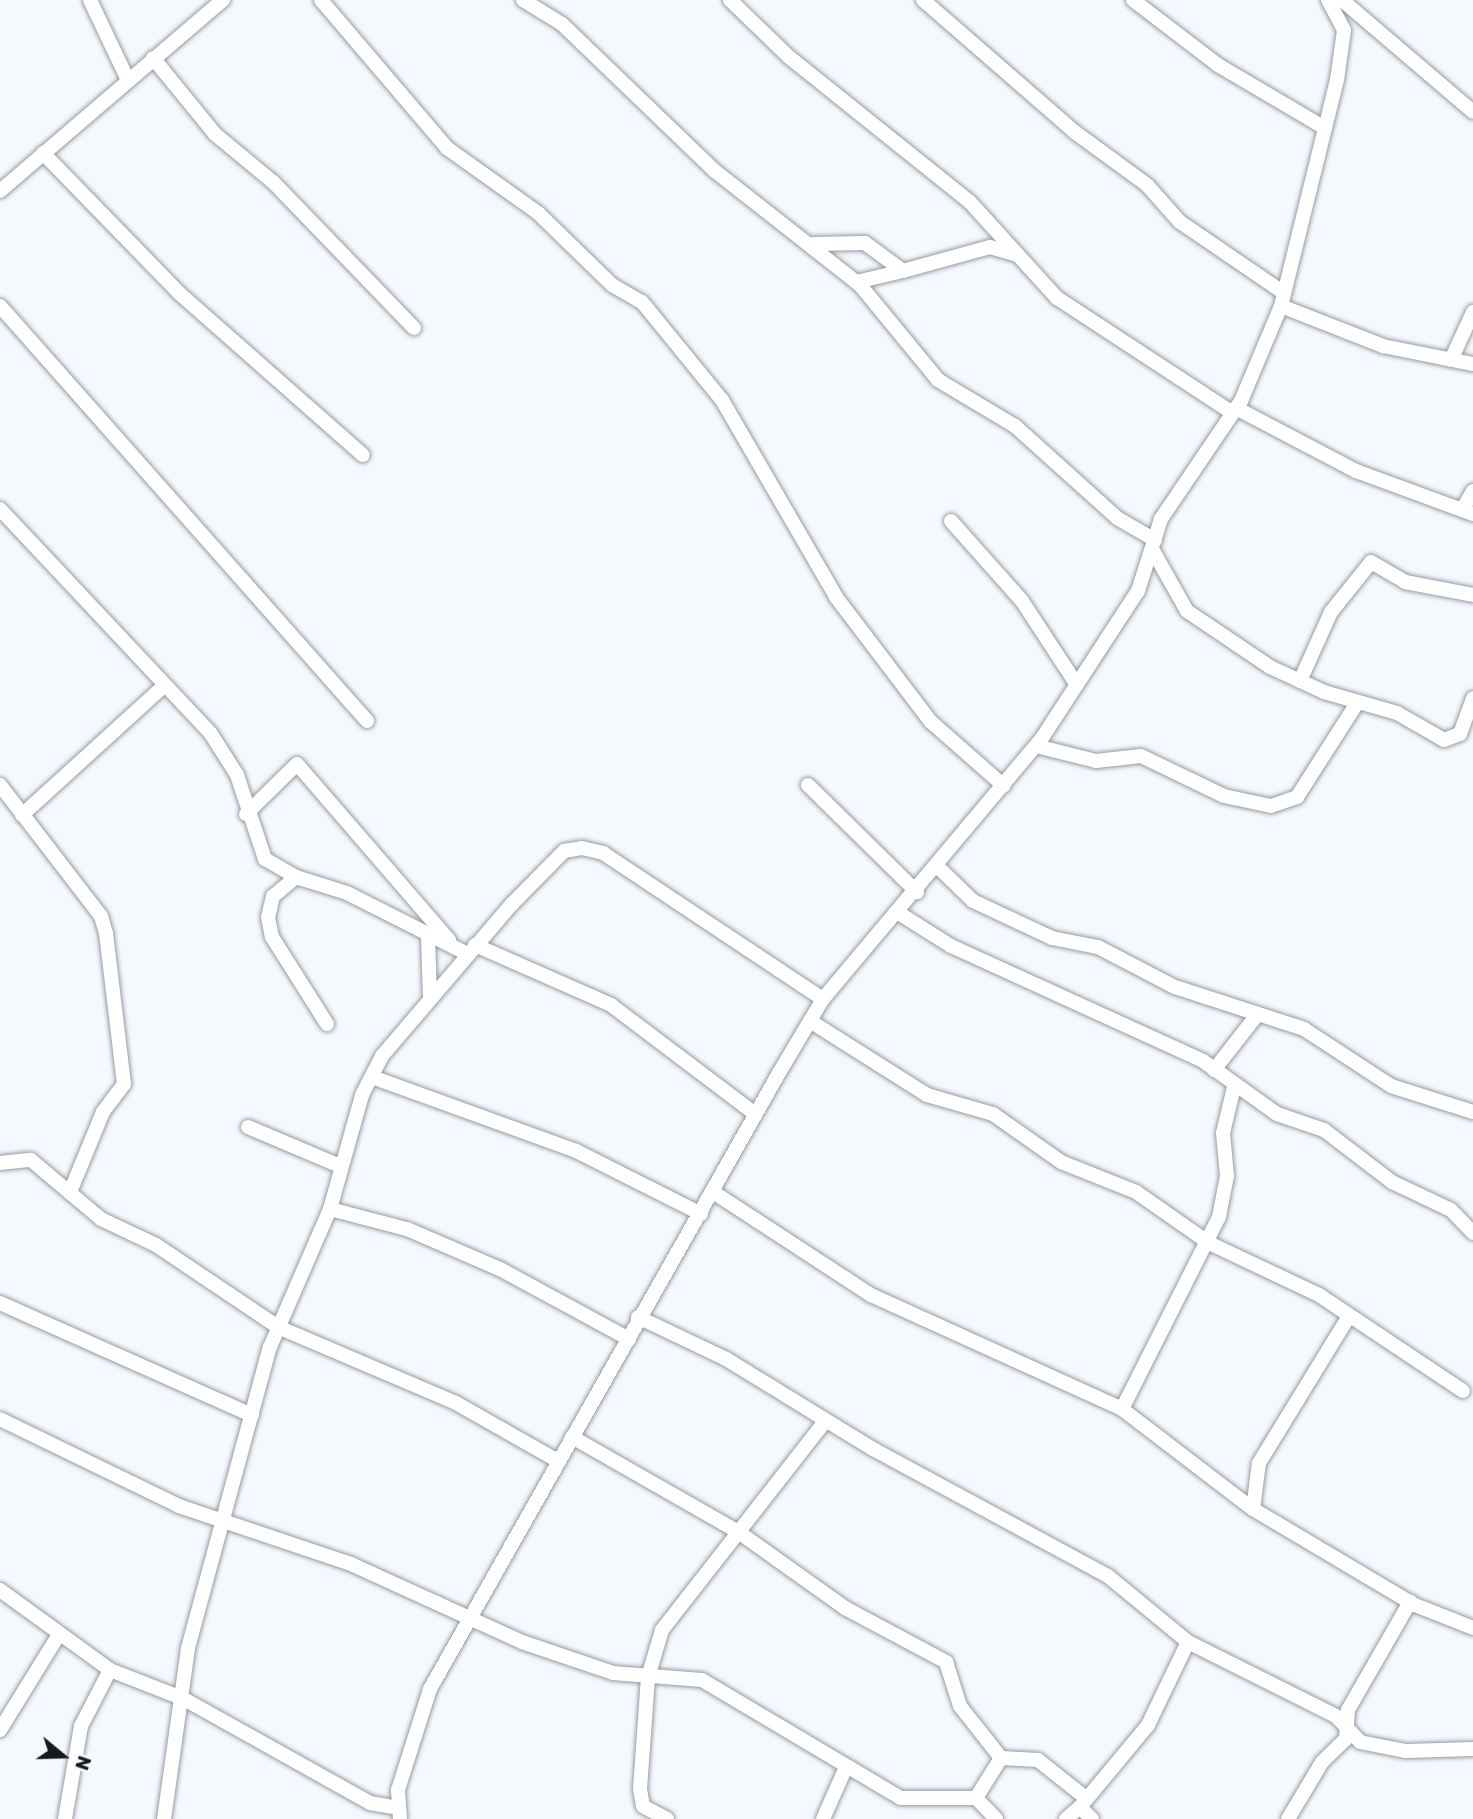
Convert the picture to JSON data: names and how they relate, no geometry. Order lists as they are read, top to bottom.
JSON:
{
  "north": "right"
}
